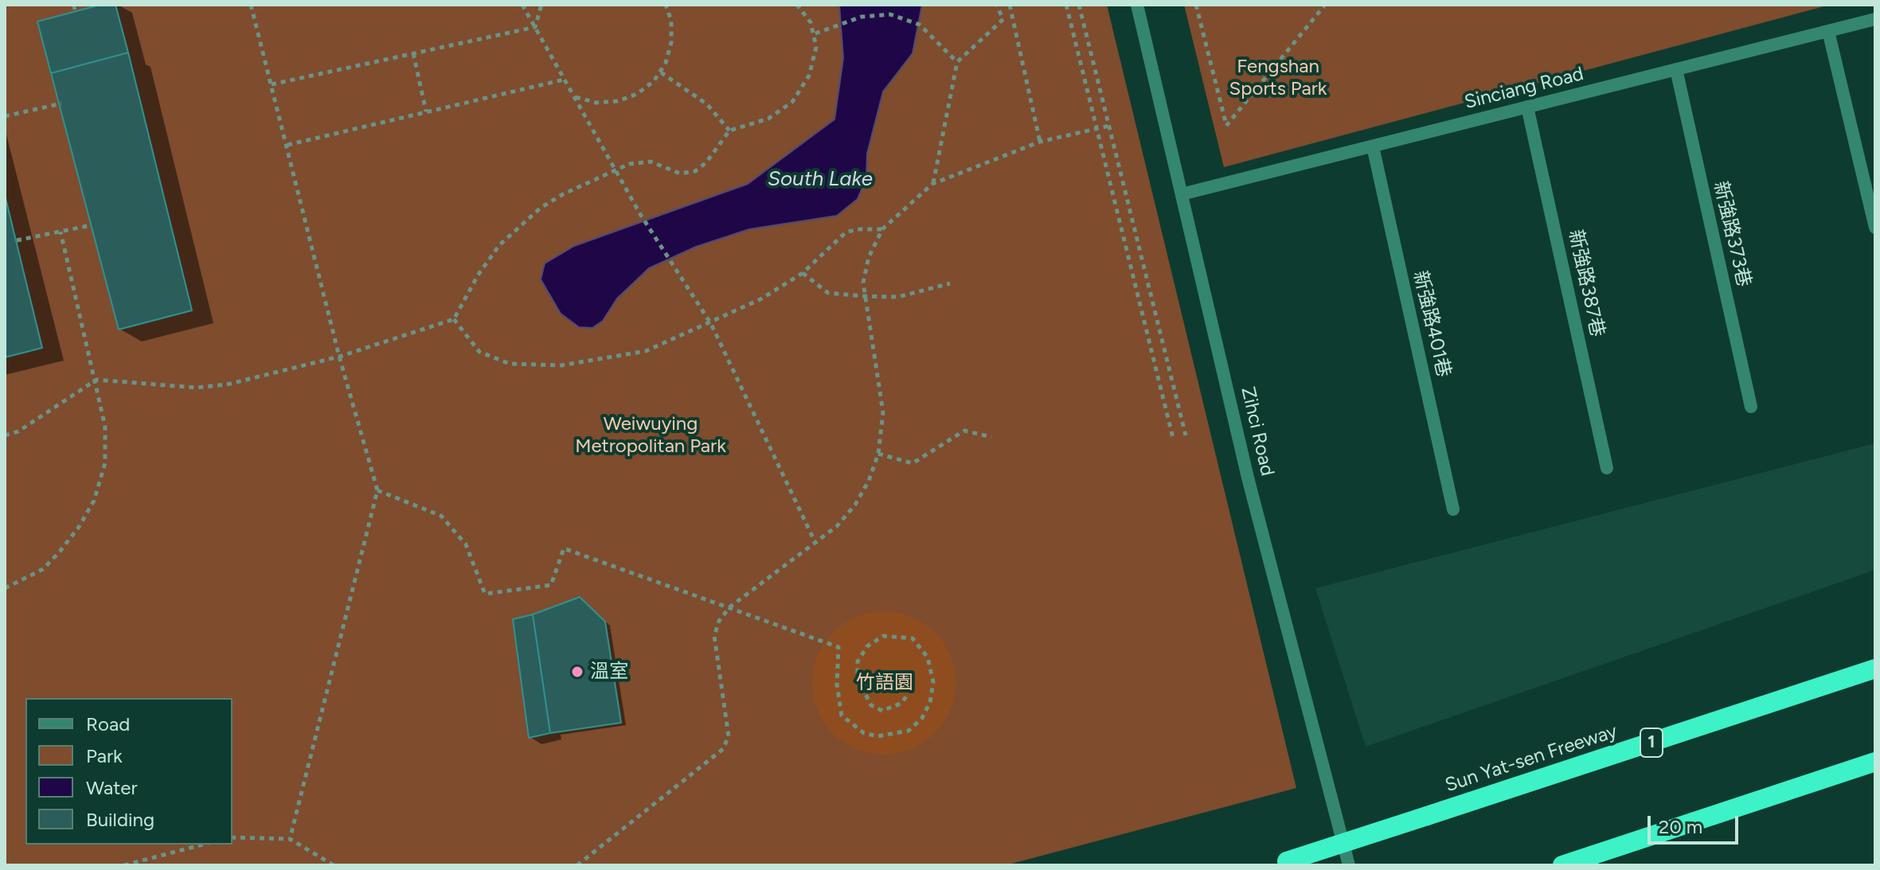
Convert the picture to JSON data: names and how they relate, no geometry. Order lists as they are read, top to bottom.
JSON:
{
  "streets": {
    "highway": ["1", "Sun Yat-sen Freeway"],
    "street": [
      "Sinciang Road",
      "新強路373巷",
      "新強路387巷",
      "新強路401巷",
      "Zihci Road"
    ]
  },
  "crossings": [
    ["Sinciang Road", "新強路373巷"],
    ["Sinciang Road", "新強路387巷"],
    ["Sinciang Road", "新強路401巷"],
    ["Sinciang Road", "Zihci Road"]
  ],
  "water": ["South Lake"],
  "parks": ["Fengshan Sports Park", "Weiwuying Metropolitan Park", "竹語園"],
  "places": ["溫室"],
  "legend": [
    "Road",
    "Park",
    "Water",
    "Building"
  ],
  "scale_bar": "20 m"
}
